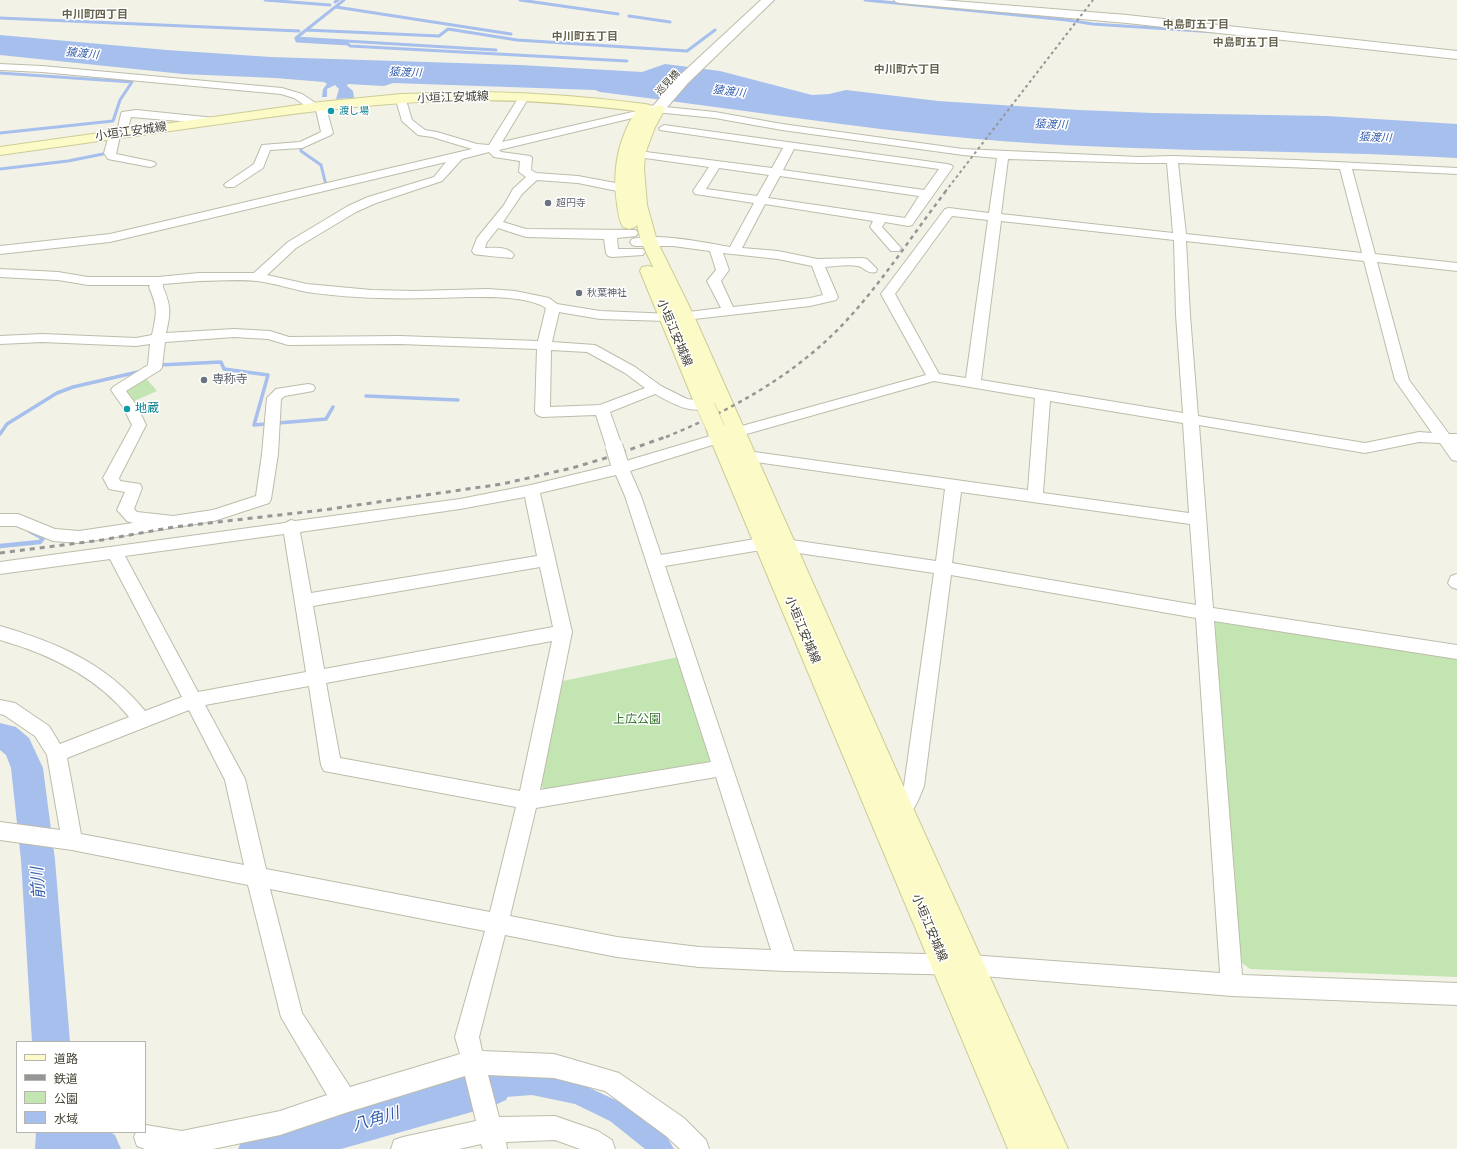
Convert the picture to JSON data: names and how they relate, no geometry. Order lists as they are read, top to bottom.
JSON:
{
  "streets": {
    "main road": ["小垣江安城線"]
  },
  "districts": [
    "中川町四丁目",
    "中島町五丁目",
    "中川町五丁目",
    "中島町五丁目",
    "中川町六丁目"
  ],
  "water": ["猿渡川", "前川", "八角川"],
  "parks": ["上広公園"],
  "places": [
    "渡し場",
    "超円寺",
    "秋葉神社",
    "専称寺",
    "地蔵"
  ],
  "legend": [
    "道路",
    "鉄道",
    "公園",
    "水域"
  ]
}
